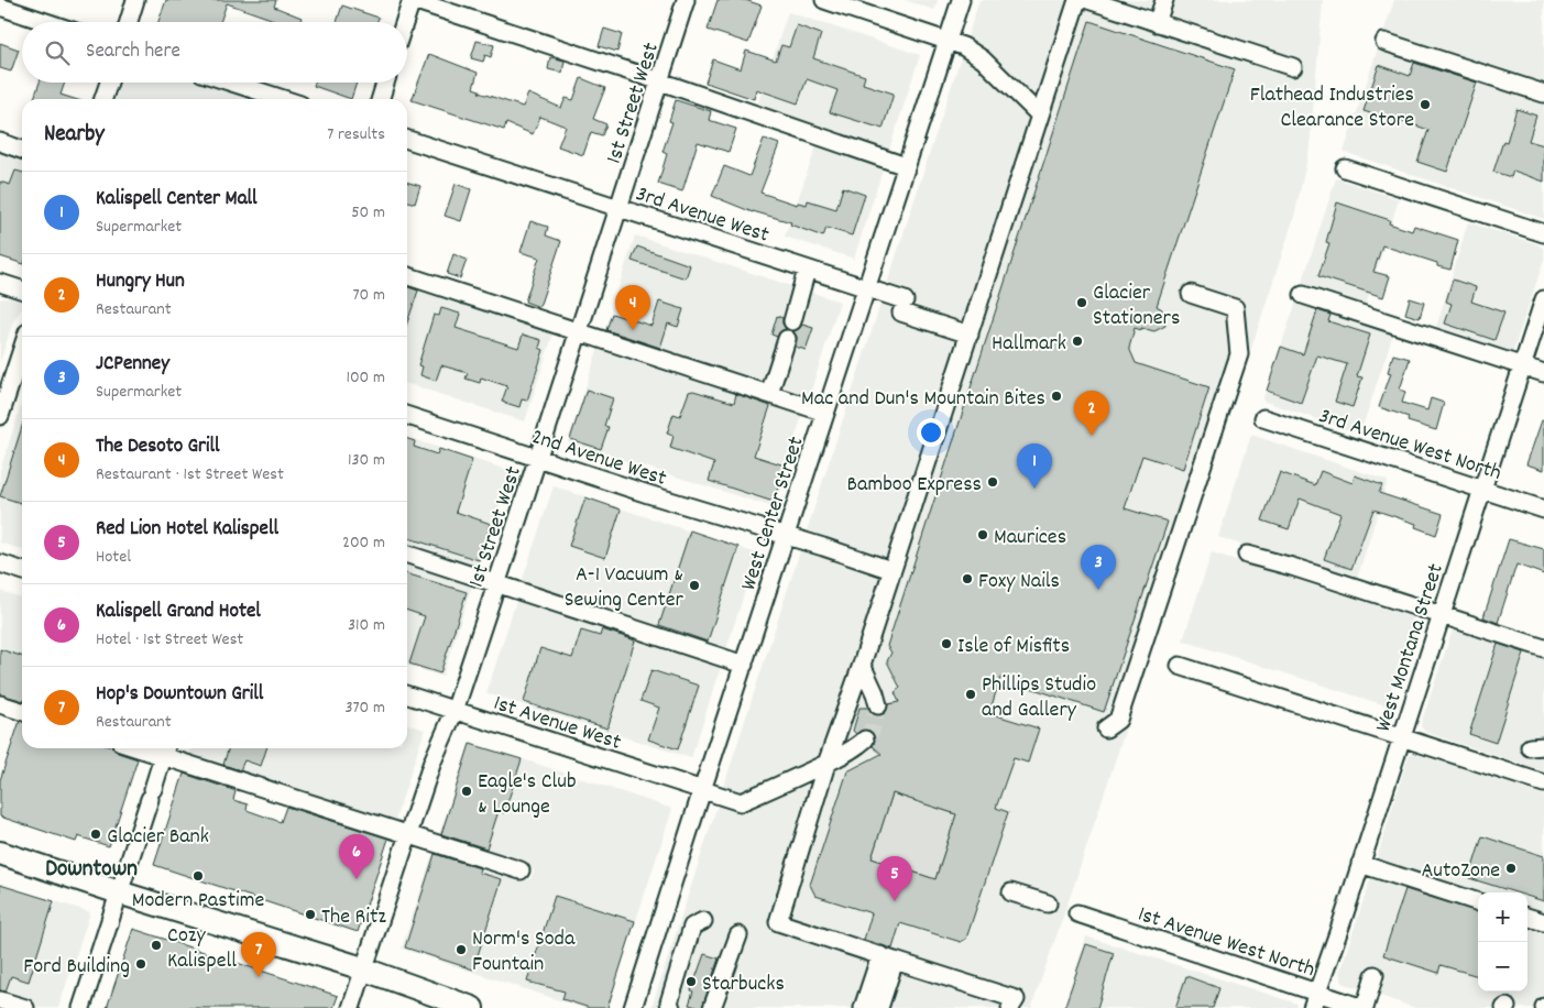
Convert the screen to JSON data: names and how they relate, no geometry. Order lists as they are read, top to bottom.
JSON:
{
  "streets": {
    "street": [
      "1st Street West",
      "3rd Avenue West",
      "3rd Avenue West North",
      "2nd Avenue West",
      "West Center Street",
      "West Montana Street",
      "1st Avenue West",
      "1st Avenue West North"
    ]
  },
  "crossings": [
    ["1st Street West", "3rd Avenue West"],
    ["1st Street West", "2nd Avenue West"],
    ["1st Street West", "1st Avenue West"],
    ["3rd Avenue West", "West Center Street"],
    ["3rd Avenue West North", "West Montana Street"],
    ["2nd Avenue West", "West Center Street"],
    ["West Center Street", "1st Avenue West"],
    ["West Montana Street", "1st Avenue West North"]
  ],
  "districts": ["Downtown"],
  "places": [
    "Flathead Industries Clearance Store",
    "Glacier Stationers",
    "Hallmark",
    "Mac and Dun's Mountain Bites",
    "Bamboo Express",
    "Maurices",
    "Foxy Nails",
    "A-1 Vacuum & Sewing Center",
    "Isle of Misfits",
    "Phillips Studio and Gallery",
    "Eagle's Club & Lounge",
    "Glacier Bank",
    "AutoZone",
    "Modern Pastime",
    "The Ritz",
    "Cozy Kalispell",
    "Norm's Soda Fountain",
    "Ford Building",
    "Starbucks"
  ],
  "page": {
    "search": "Search here",
    "heading": ["Nearby", "7 results"],
    "list": [
      {
        "mark": "1",
        "name": "Kalispell Center Mall",
        "note": "Supermarket",
        "value": "50 m"
      },
      {
        "mark": "2",
        "name": "Hungry Hun",
        "note": "Restaurant",
        "value": "70 m"
      },
      {
        "mark": "3",
        "name": "JCPenney",
        "note": "Supermarket",
        "value": "100 m"
      },
      {
        "mark": "4",
        "name": "The Desoto Grill",
        "note": "Restaurant · 1st Street West",
        "value": "130 m"
      },
      {
        "mark": "5",
        "name": "Red Lion Hotel Kalispell",
        "note": "Hotel",
        "value": "200 m"
      },
      {
        "mark": "6",
        "name": "Kalispell Grand Hotel",
        "note": "Hotel · 1st Street West",
        "value": "310 m"
      },
      {
        "mark": "7",
        "name": "Hop's Downtown Grill",
        "note": "Restaurant",
        "value": "370 m"
      }
    ],
    "pins": [
      "4",
      "2",
      "1",
      "3",
      "6",
      "5",
      "7"
    ],
    "map_buttons": ["+", "−"]
  }
}
